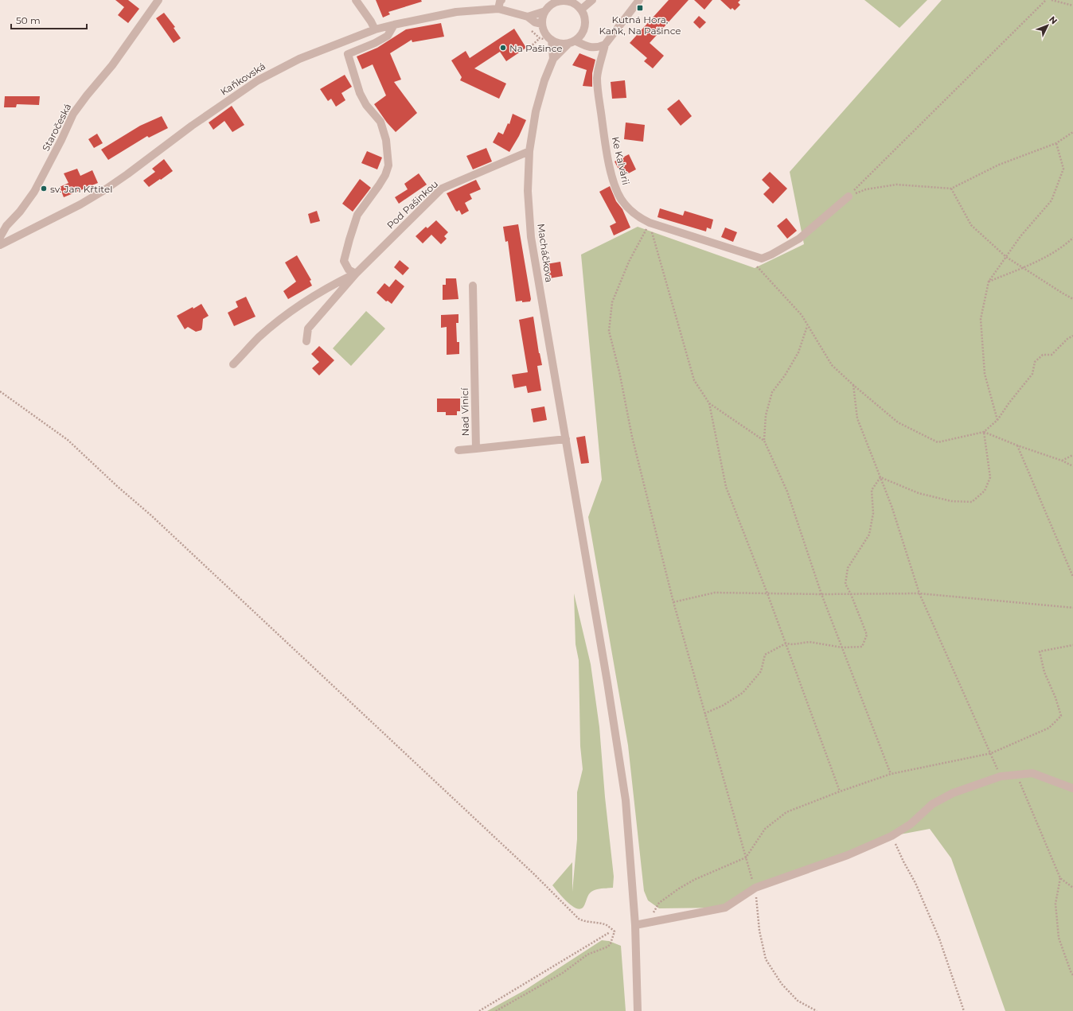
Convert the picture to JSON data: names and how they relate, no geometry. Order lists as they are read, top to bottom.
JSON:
{
  "streets": {
    "street": [
      "Kaňkovská",
      "Staročeská",
      "Ke Kalvárii",
      "Pod Pašinkou",
      "Macháčkova",
      "Nad Vinicí"
    ]
  },
  "crossings": [
    ["Pod Pašinkou", "Macháčkova"],
    ["Macháčkova", "Nad Vinicí"]
  ],
  "places": {
    "transit": ["Kutná Hora, Kaňk, Na Pašince"],
    "other": ["Na Pašince", "sv. Jan Křtitel"]
  },
  "scale_bar": "50 m",
  "north": "top right"
}
